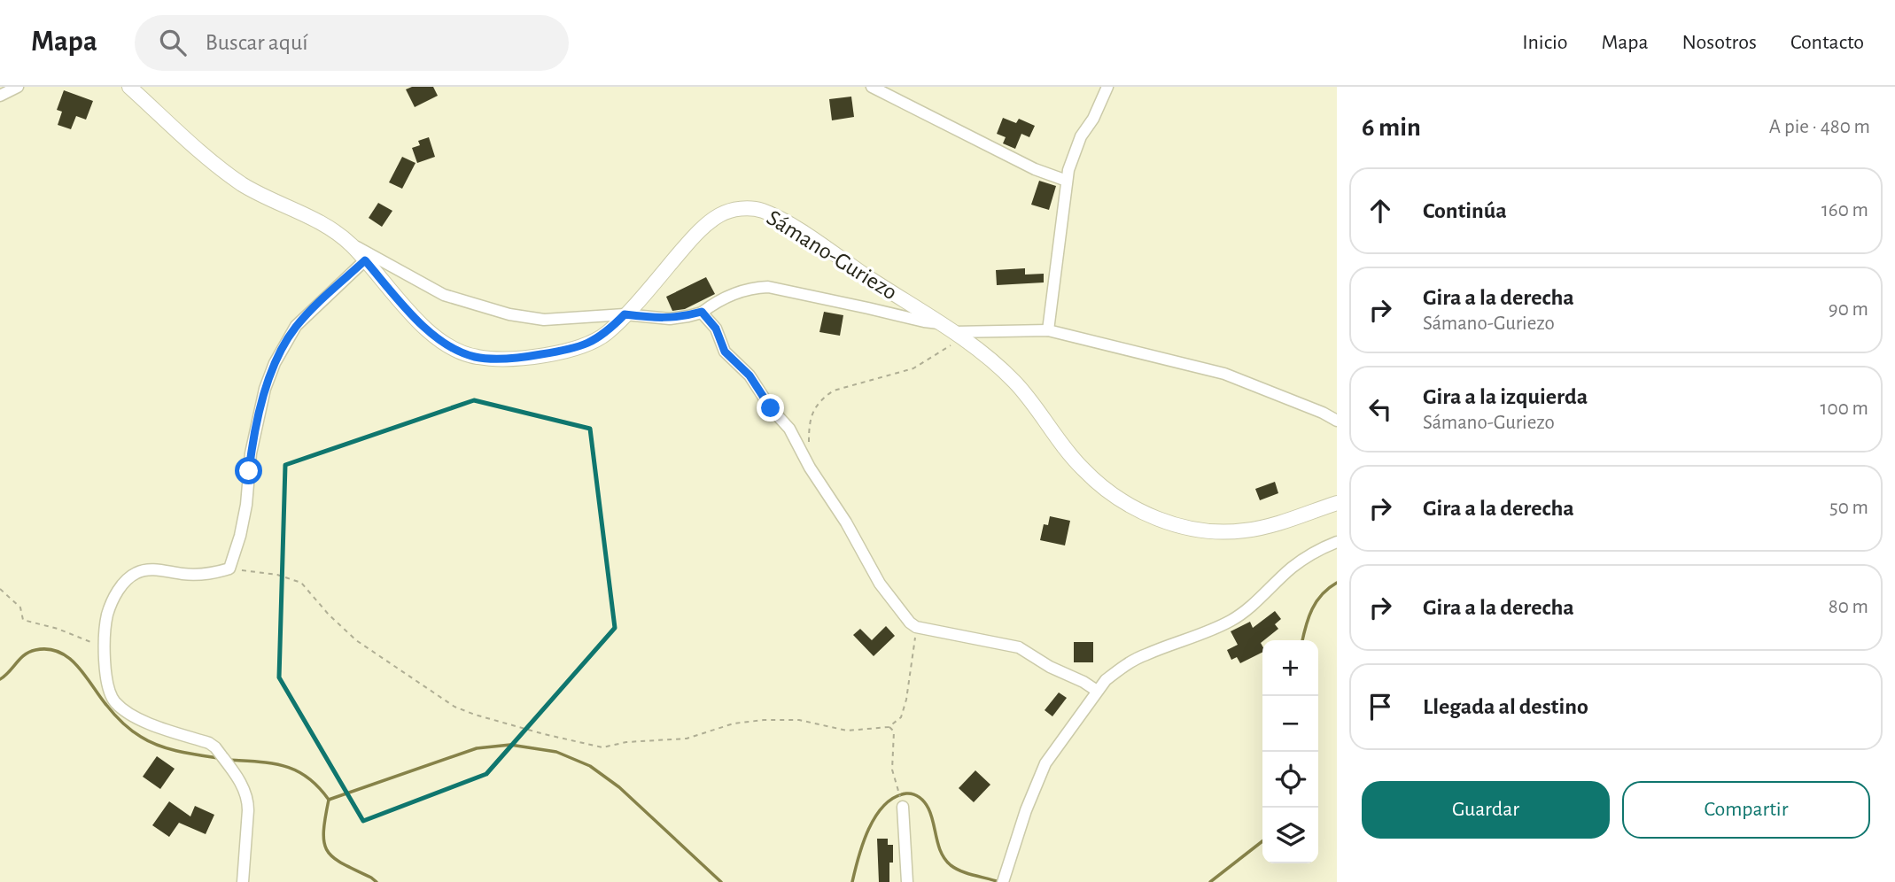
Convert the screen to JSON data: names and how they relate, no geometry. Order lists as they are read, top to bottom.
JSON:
{
  "streets": {
    "street": ["Sámano-Guriezo"]
  },
  "page": {
    "header": "Mapa",
    "search": "Buscar aquí",
    "nav": [
      "Inicio",
      "Mapa",
      "Nosotros",
      "Contacto"
    ],
    "heading": ["6 min", "A pie · 480 m"],
    "list": [
      ["Continúa", "160 m"],
      ["Gira a la derecha", "Sámano-Guriezo", "90 m"],
      ["Gira a la izquierda", "Sámano-Guriezo", "100 m"],
      ["Gira a la derecha", "50 m"],
      ["Gira a la derecha", "80 m"],
      "Llegada al destino"
    ],
    "map_buttons": ["+", "−"],
    "buttons": ["Guardar", "Compartir"]
  }
}
